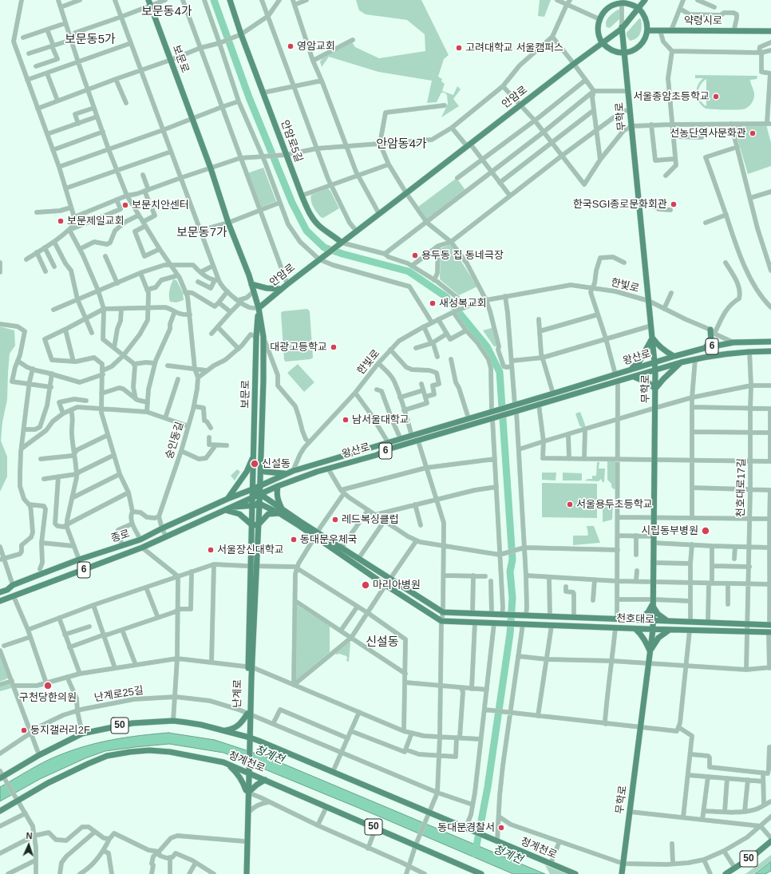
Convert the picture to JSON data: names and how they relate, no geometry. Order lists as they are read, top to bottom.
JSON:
{
  "streets": {
    "main road": [
      "약령시로",
      "보문로",
      "안암로",
      "무학로",
      "안암로5길",
      "6",
      "왕산로",
      "종로",
      "천호대로",
      "난계로",
      "50",
      "청계천로"
    ],
    "street": [
      "한빛로",
      "숭인동길",
      "천호대로17길",
      "난계로25길"
    ]
  },
  "crossings": [
    ["보문로", "안암로"],
    ["보문로", "왕산로"],
    ["보문로", "종로"],
    ["보문로", "난계로"],
    ["안암로", "무학로"],
    ["안암로", "안암로5길"],
    ["무학로", "한빛로"],
    ["무학로", "왕산로"],
    ["무학로", "천호대로"],
    ["한빛로", "왕산로"],
    ["6", "왕산로"],
    ["왕산로", "천호대로17길"],
    ["왕산로", "종로"],
    ["왕산로", "난계로"],
    ["천호대로17길", "천호대로"],
    ["종로", "난계로"],
    ["난계로", "난계로25길"],
    ["난계로", "50"],
    ["난계로", "청계천로"],
    ["50", "청계천로"]
  ],
  "districts": [
    "보문동4가",
    "보문동5가",
    "안암동4가",
    "보문동7가",
    "신설동"
  ],
  "water": ["청계천"],
  "places": [
    "영암교회",
    "고려대학교 서울캠퍼스",
    "서울종암초등학교",
    "선농단역사문화관",
    "한국SGI종로문화회관",
    "보문치안센터",
    "보문제일교회",
    "용두동 집 동네극장",
    "새성복교회",
    "대광고등학교",
    "남서울대학교",
    "신설동",
    "서울용두초등학교",
    "레드복싱클럽",
    "시립동부병원",
    "동대문우체국",
    "서울장신대학교",
    "마리아병원",
    "구천당한의원",
    "둥지갤러리2F",
    "동대문경찰서"
  ],
  "north": "top"
}
